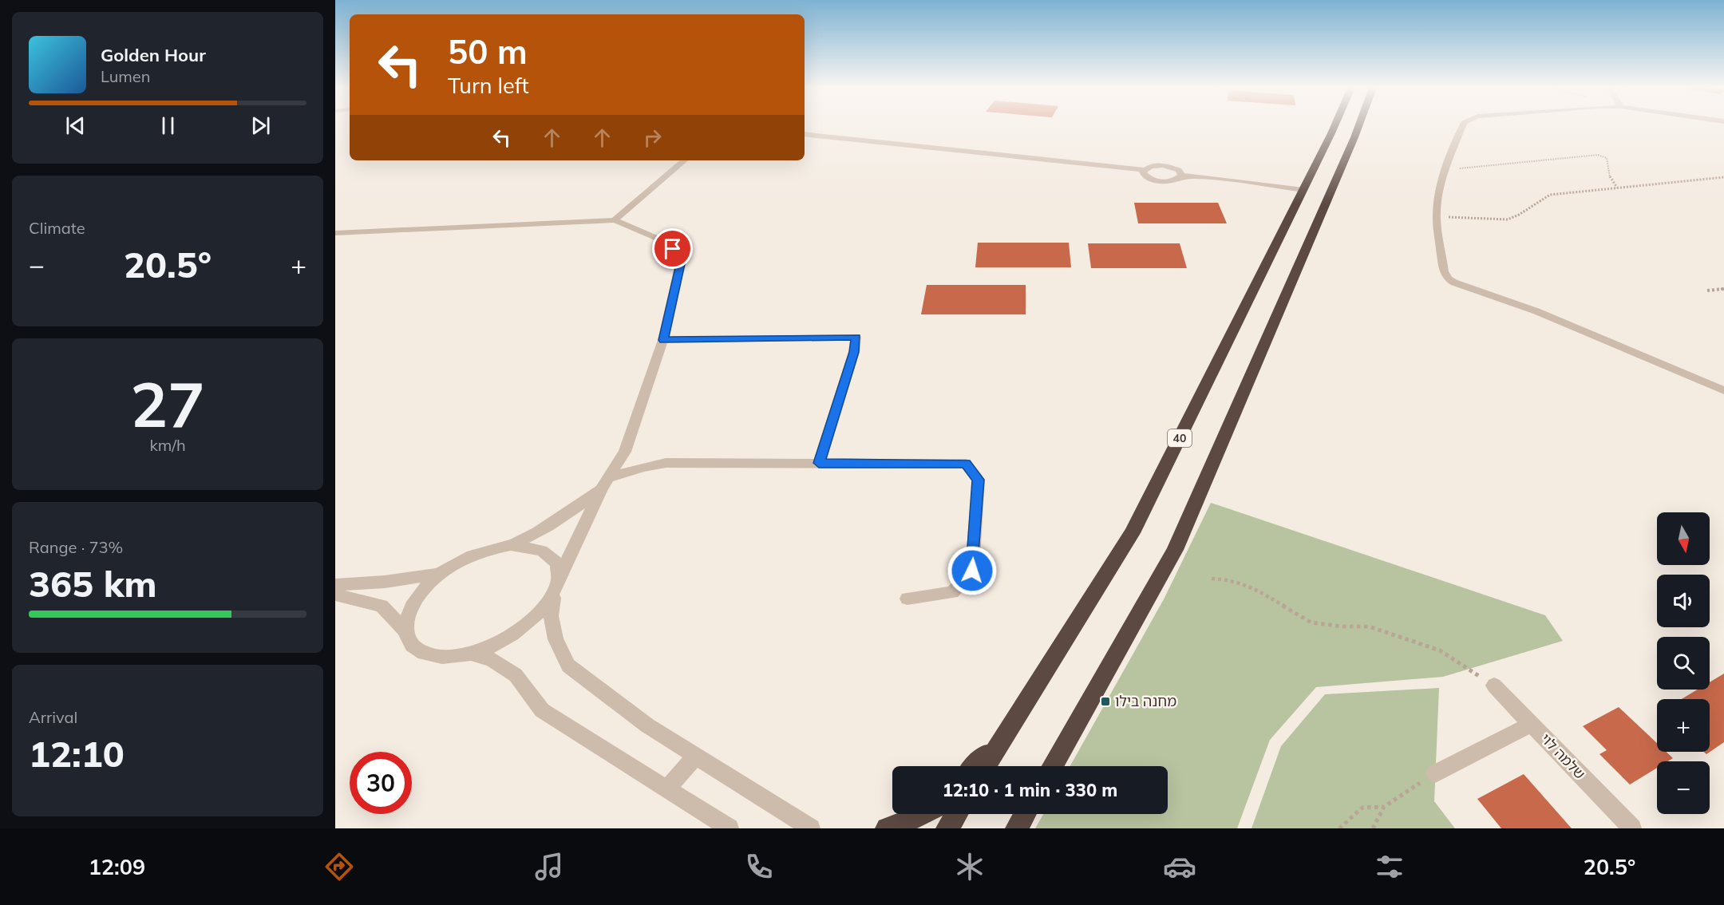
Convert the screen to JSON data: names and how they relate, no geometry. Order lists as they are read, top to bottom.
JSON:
{
  "streets": {
    "highway": ["40"],
    "street": ["שלמה לוי"]
  },
  "places": {
    "transit": ["מחנה בילו"]
  },
  "north": "bottom",
  "page": {
    "turn": ["50 m", "Turn left"],
    "song": ["Golden Hour", "Lumen"],
    "tile": [
      "Climate",
      ["27", "km/h"],
      ["Range · 73%", "365 km"],
      ["Arrival", "12:10"]
    ],
    "heat": ["−", "20.5°", "+"],
    "map_buttons": ["+", "−"],
    "limit": "30",
    "trip": "12:10 · 1 min · 330 m",
    "tabs": ["12:09", "20.5°"]
  }
}
